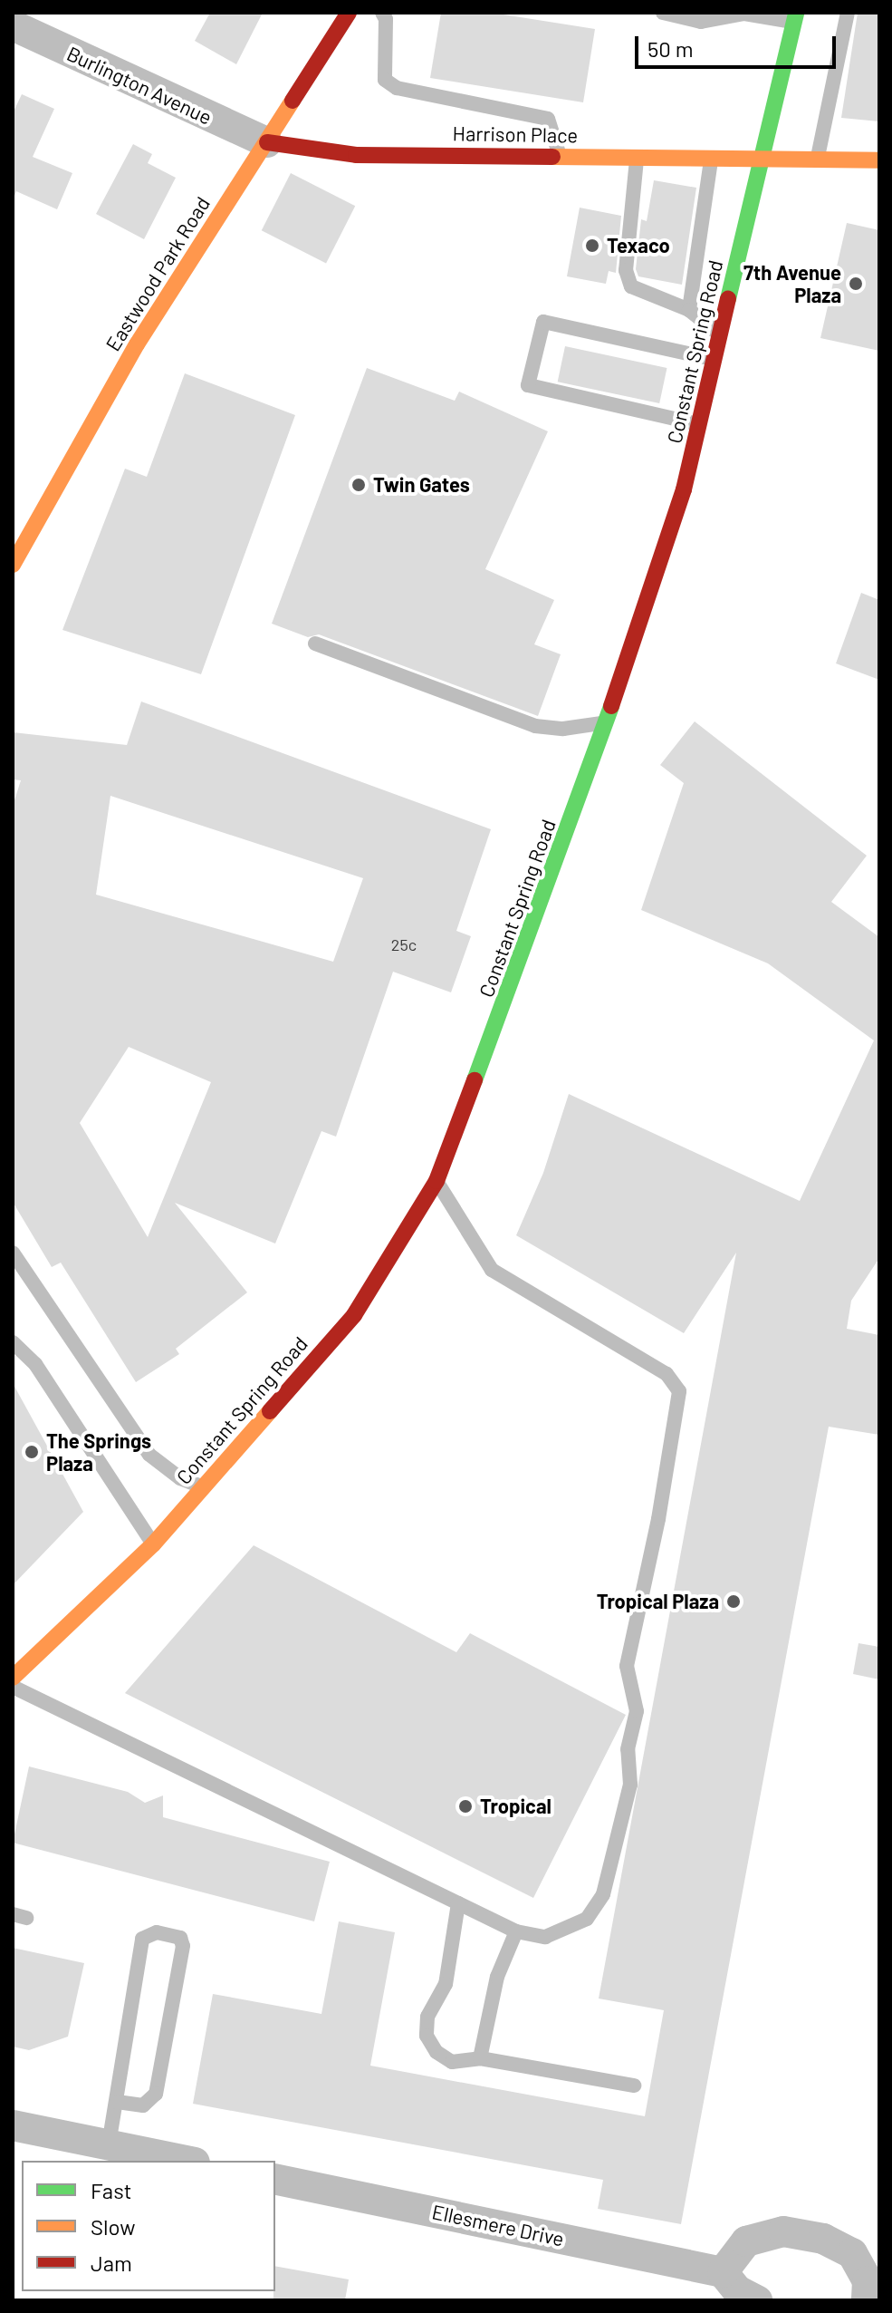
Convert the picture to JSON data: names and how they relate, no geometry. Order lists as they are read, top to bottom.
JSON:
{
  "streets": {
    "main road": ["Harrison Place", "Eastwood Park Road", "Constant Spring Road"],
    "street": ["Burlington Avenue", "Ellesmere Drive"]
  },
  "crossings": [
    ["Burlington Avenue", "Harrison Place"],
    ["Burlington Avenue", "Eastwood Park Road"],
    ["Harrison Place", "Eastwood Park Road"],
    ["Harrison Place", "Constant Spring Road"]
  ],
  "places": [
    "Texaco",
    "7th Avenue Plaza",
    "Twin Gates",
    "The Springs Plaza",
    "Tropical Plaza",
    "Tropical"
  ],
  "house_numbers": ["25c"],
  "legend": ["Fast", "Slow", "Jam"],
  "scale_bar": "50 m"
}
